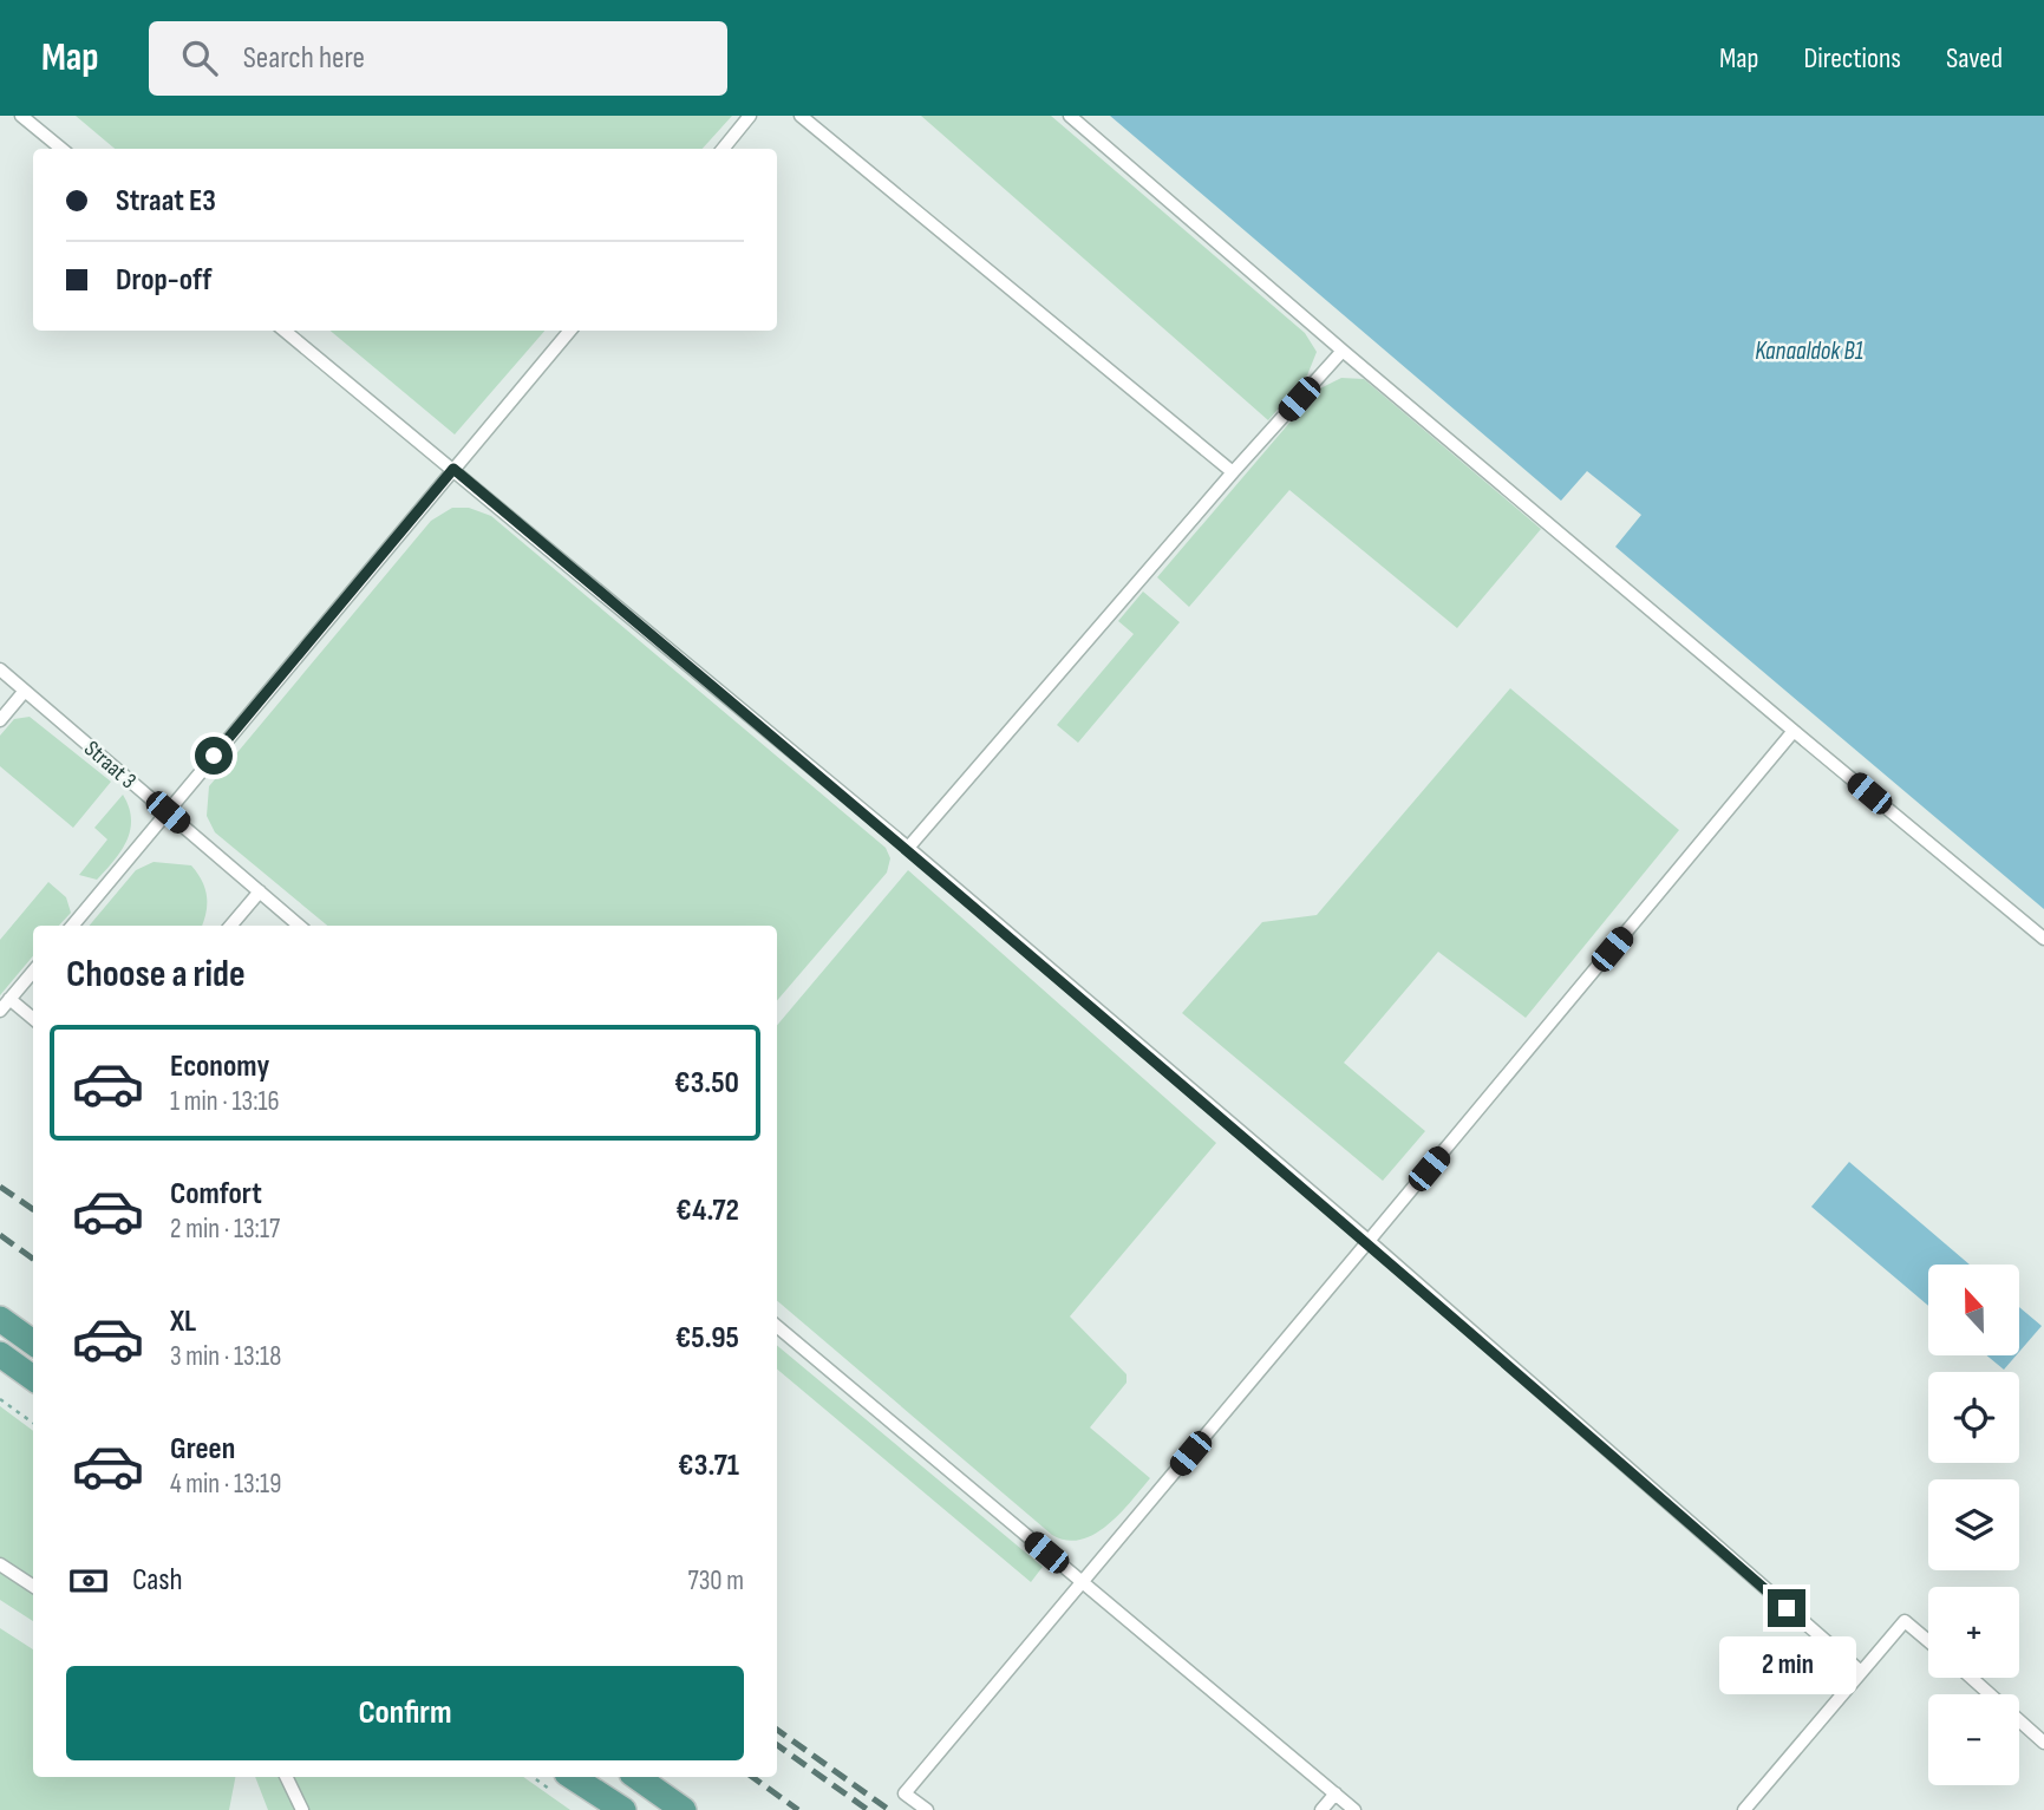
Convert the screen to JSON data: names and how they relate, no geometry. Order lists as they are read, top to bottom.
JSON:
{
  "streets": {
    "lane": ["Straat 3"]
  },
  "water": ["Kanaaldok B1"],
  "north": "top",
  "page": {
    "header": "Map",
    "search": "Search here",
    "nav": ["Map", "Directions", "Saved"],
    "banner": ["Straat E3", "Drop-off"],
    "heading": "Choose a ride",
    "list": [
      {
        "name": "Economy",
        "note": "1 min · 13:16",
        "value": "€3.50"
      },
      {
        "name": "Comfort",
        "note": "2 min · 13:17",
        "value": "€4.72"
      },
      {
        "name": "XL",
        "note": "3 min · 13:18",
        "value": "€5.95"
      },
      {
        "name": "Green",
        "note": "4 min · 13:19",
        "value": "€3.71"
      }
    ],
    "map_buttons": ["+", "−"],
    "pay": ["Cash", "730 m"],
    "bubble": "2 min",
    "buttons": "Confirm"
  }
}
